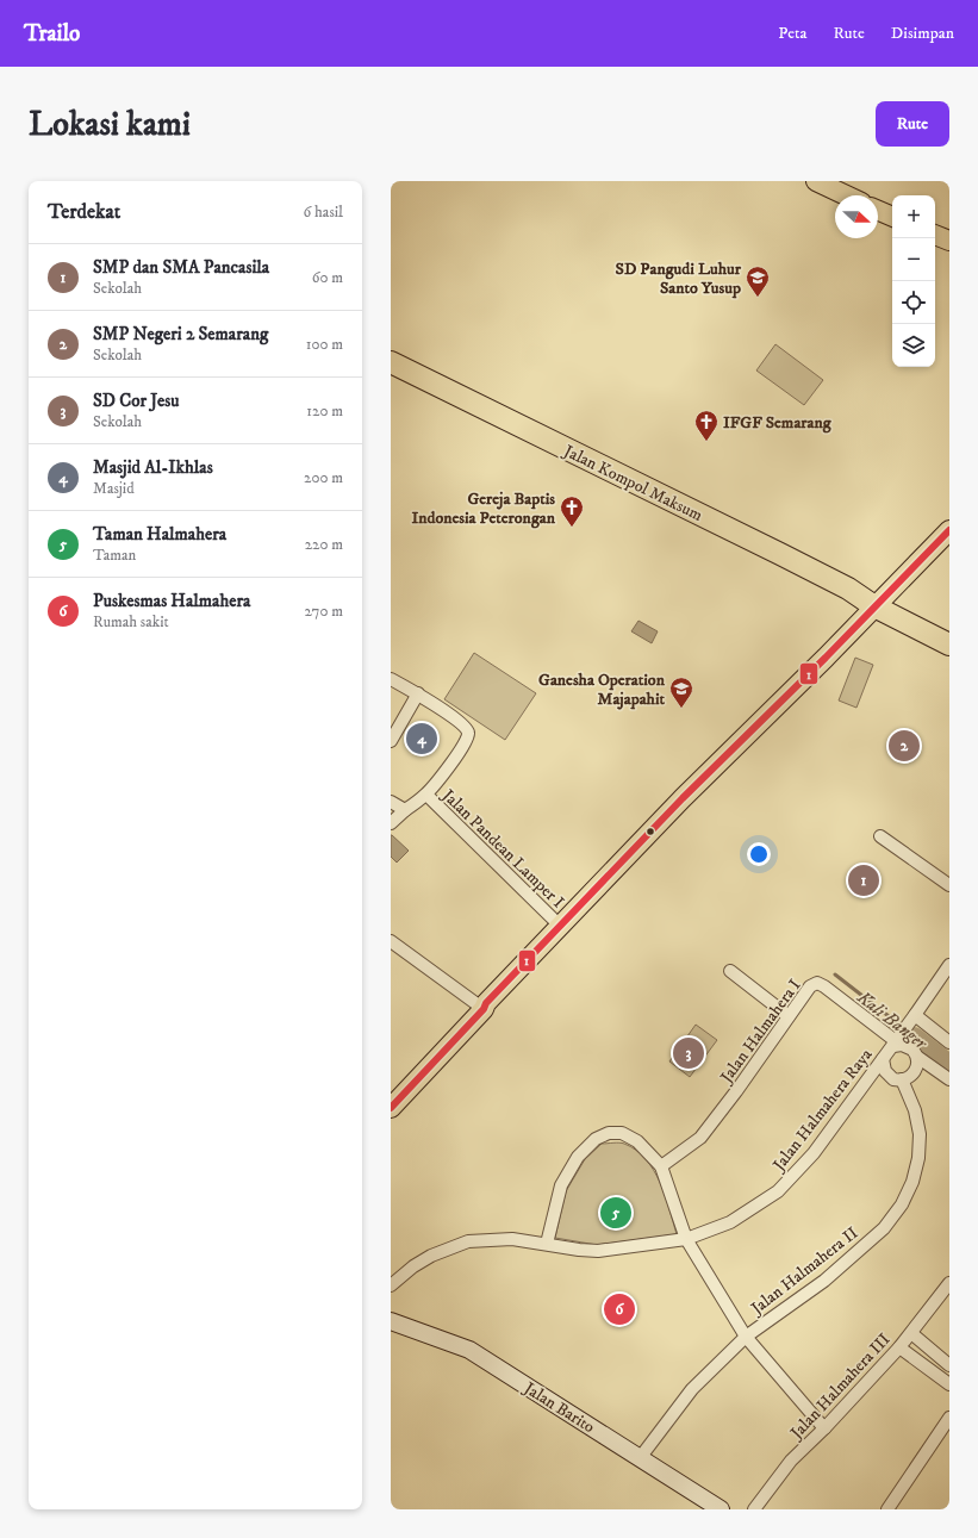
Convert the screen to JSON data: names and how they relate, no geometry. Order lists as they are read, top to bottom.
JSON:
{
  "streets": {
    "highway": ["Jalan Kompol Maksum"],
    "street": [
      "Jalan Pandean Lamper I",
      "Jalan Halmahera I",
      "Jalan Halmahera Raya",
      "Jalan Halmahera II",
      "Jalan Halmahera III",
      "Jalan Barito"
    ]
  },
  "crossings": [
    ["Jalan Halmahera I", "Jalan Halmahera Raya"],
    ["Jalan Halmahera I", "Jalan Halmahera II"],
    ["Jalan Halmahera Raya", "Jalan Halmahera II"],
    ["Jalan Halmahera II", "Jalan Barito"]
  ],
  "water": ["Kali Banger"],
  "places": {
    "school or university": ["SD Pangudi Luhur Santo Yusup", "Ganesha Operation Majapahit"],
    "church": ["IFGF Semarang", "Gereja Baptis Indonesia Peterongan"]
  },
  "lines": ["transit line 1"],
  "north": "right",
  "page": {
    "header": "Trailo",
    "nav": ["Peta", "Rute", "Disimpan"],
    "buttons": "Rute",
    "title": "Lokasi kami",
    "heading": ["Terdekat", "6 hasil"],
    "map_buttons": ["+", "−"],
    "list": [
      {
        "mark": "1",
        "name": "SMP dan SMA Pancasila",
        "note": "Sekolah",
        "value": "60 m"
      },
      {
        "mark": "2",
        "name": "SMP Negeri 2 Semarang",
        "note": "Sekolah",
        "value": "100 m"
      },
      {
        "mark": "3",
        "name": "SD Cor Jesu",
        "note": "Sekolah",
        "value": "120 m"
      },
      {
        "mark": "4",
        "name": "Masjid Al-Ikhlas",
        "note": "Masjid",
        "value": "200 m"
      },
      {
        "mark": "5",
        "name": "Taman Halmahera",
        "note": "Taman",
        "value": "220 m"
      },
      {
        "mark": "6",
        "name": "Puskesmas Halmahera",
        "note": "Rumah sakit",
        "value": "270 m"
      }
    ],
    "pins": [
      "4",
      "2",
      "1",
      "3",
      "5",
      "6"
    ]
  }
}
